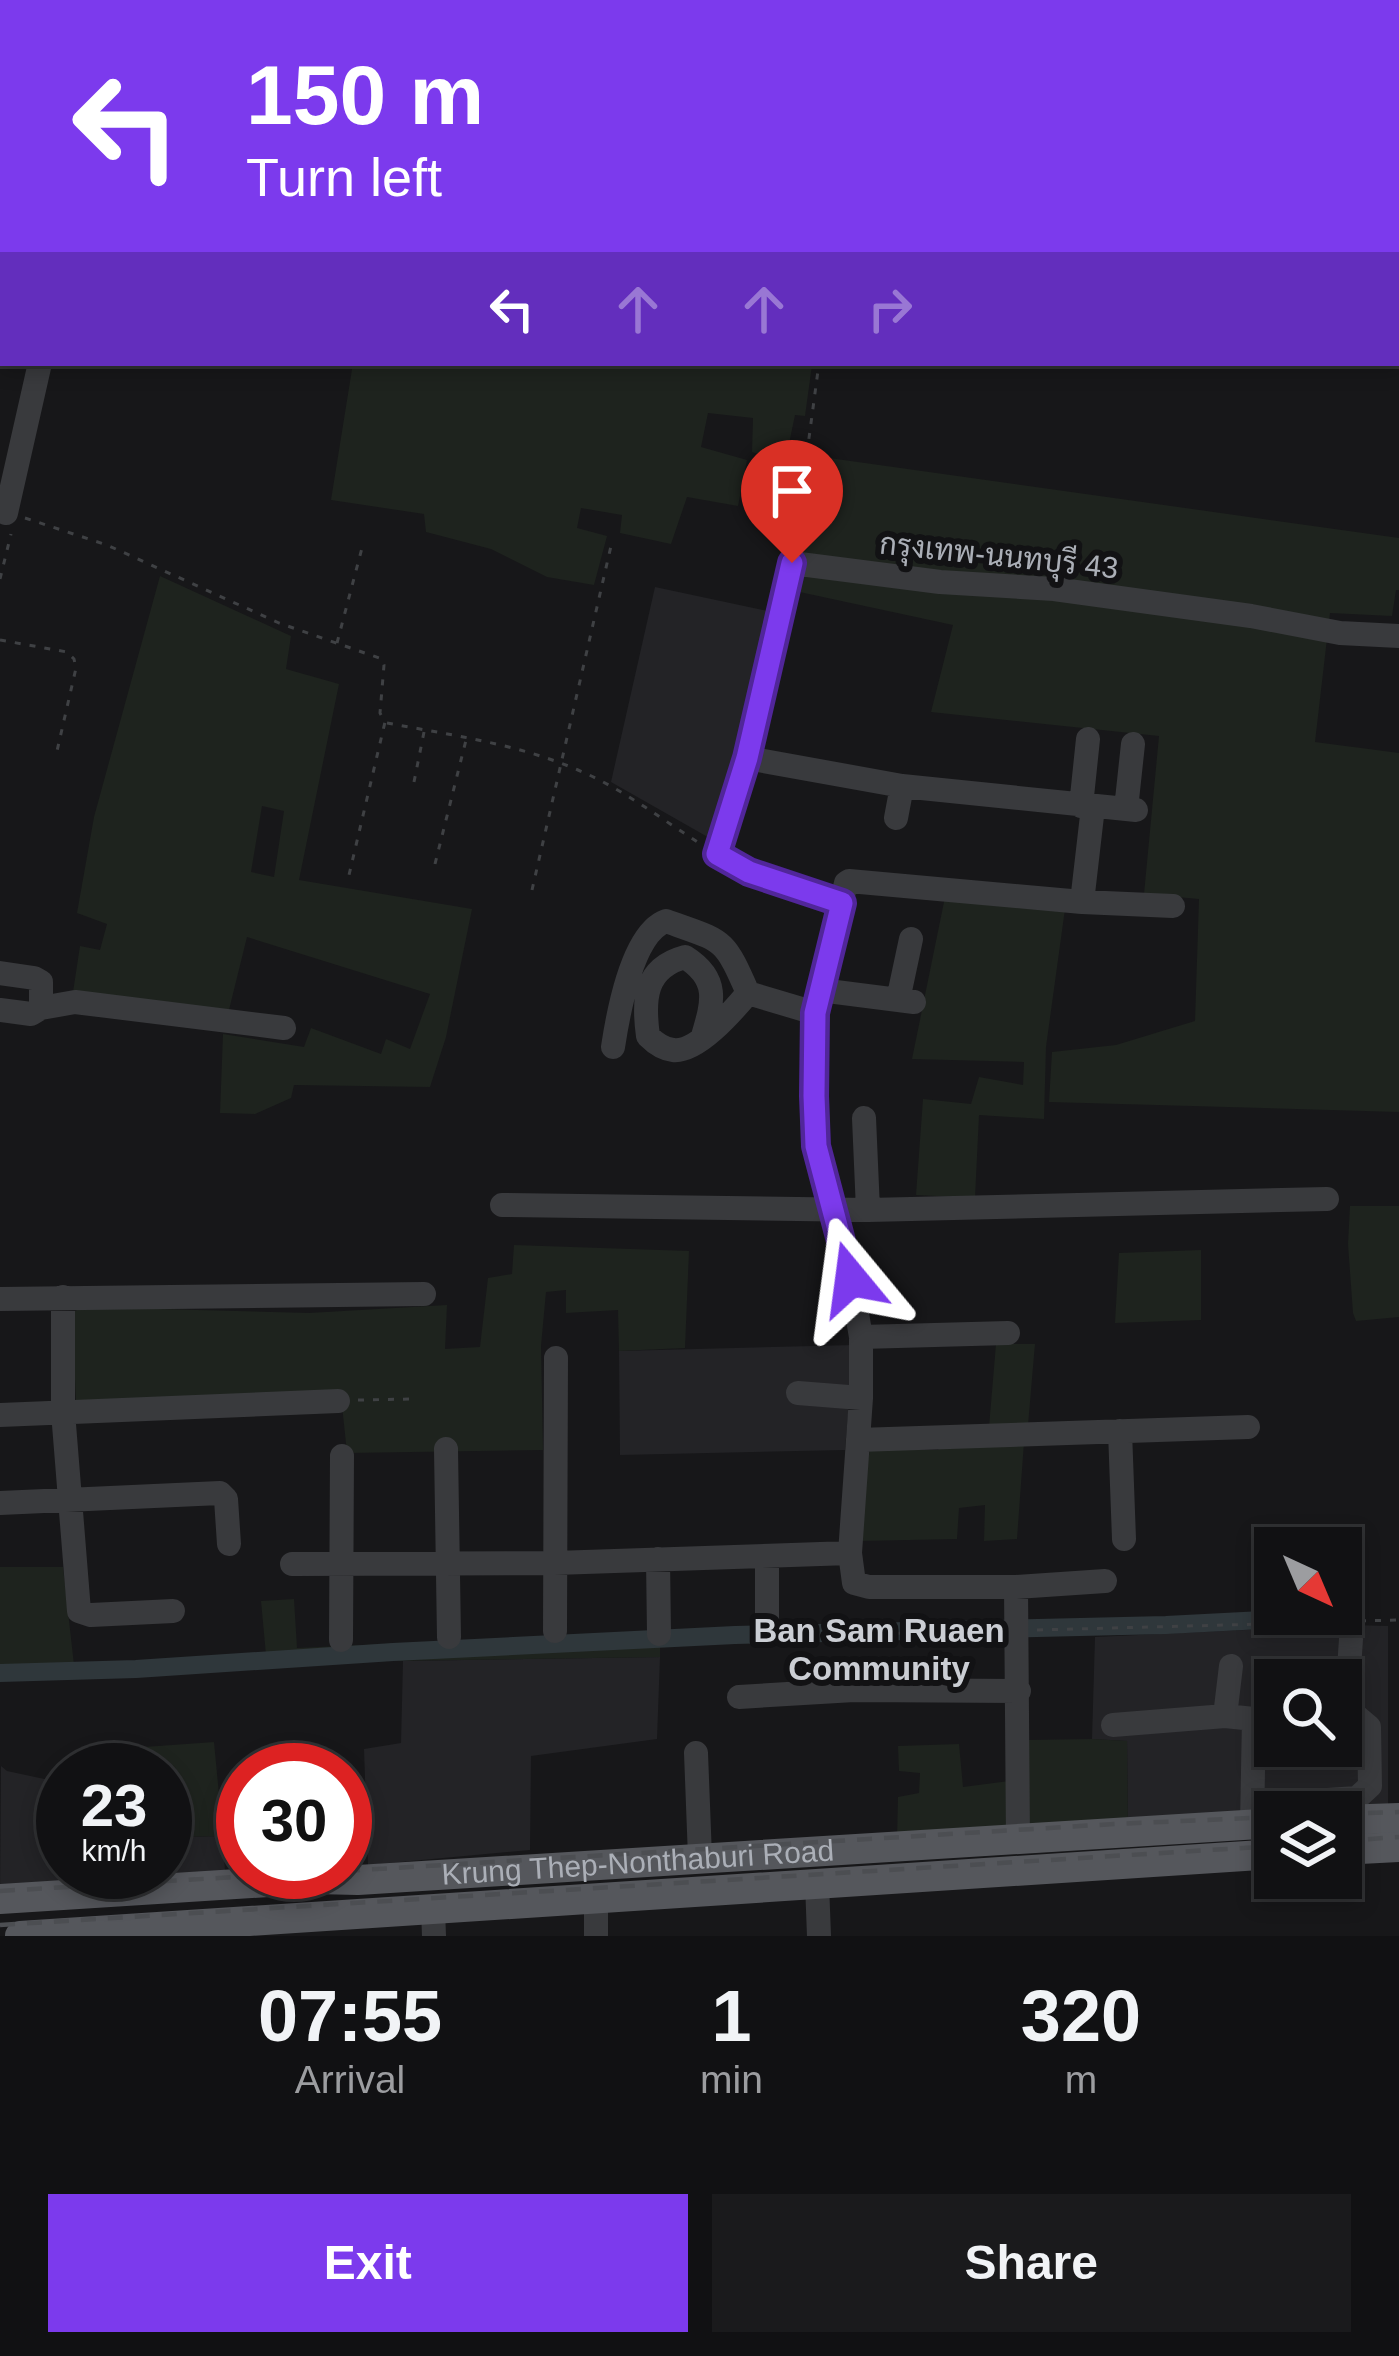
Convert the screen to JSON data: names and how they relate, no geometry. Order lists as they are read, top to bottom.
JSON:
{
  "streets": {
    "main road": ["Krung Thep-Nonthaburi Road"],
    "street": ["กรุงเทพ-นนทบุรี 43"]
  },
  "districts": ["Ban Sam Ruaen Community"],
  "north": "bottom right",
  "page": {
    "turn": ["150 m", "Turn left"],
    "speed": "23 km/h",
    "limit": "30",
    "eta": [
      "07:55",
      "Arrival",
      "1",
      "min",
      "320",
      "m"
    ],
    "buttons": ["Exit", "Share"]
  }
}
